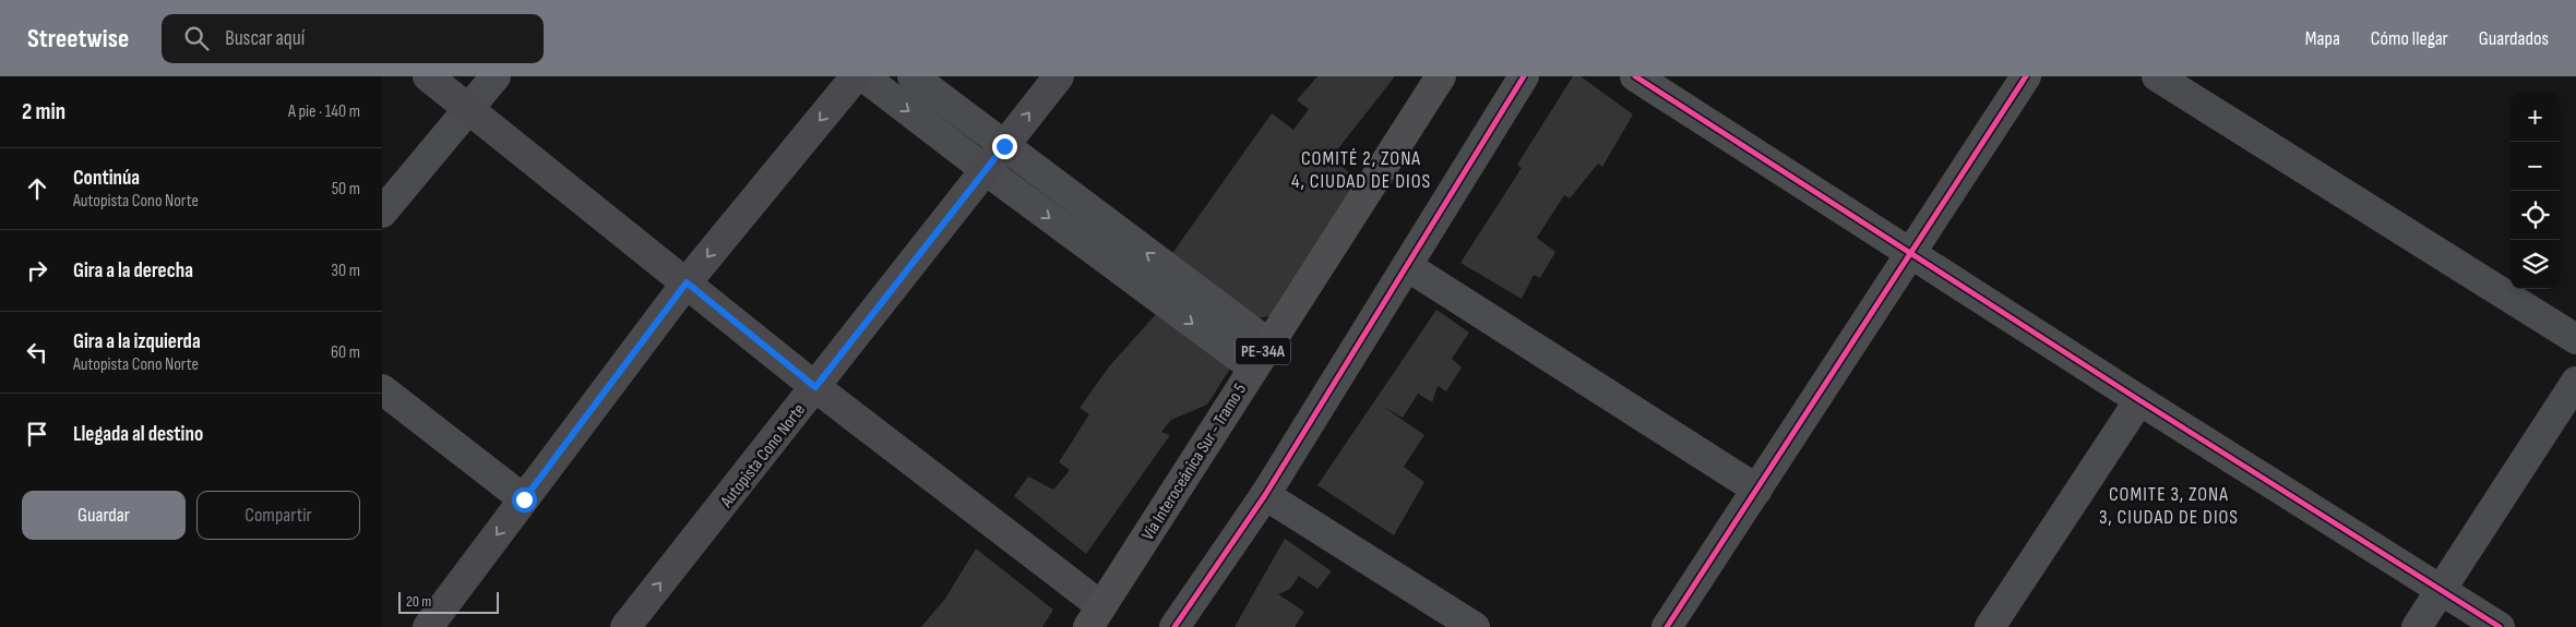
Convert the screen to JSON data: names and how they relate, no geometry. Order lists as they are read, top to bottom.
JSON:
{
  "streets": {
    "highway": ["PE-34A", "Vía Interoceánica Sur - Tramo 5"],
    "main road": ["Autopista Cono Norte"]
  },
  "districts": ["COMITÉ 2, ZONA 4, CIUDAD DE DIOS", "COMITE 3, ZONA 3, CIUDAD DE DIOS"],
  "scale_bar": "20 m",
  "page": {
    "header": "Streetwise",
    "search": "Buscar aquí",
    "nav": ["Mapa", "Cómo llegar", "Guardados"],
    "heading": ["2 min", "A pie · 140 m"],
    "map_buttons": ["+", "−"],
    "list": [
      ["Continúa", "Autopista Cono Norte", "50 m"],
      ["Gira a la derecha", "30 m"],
      ["Gira a la izquierda", "Autopista Cono Norte", "60 m"],
      "Llegada al destino"
    ],
    "buttons": ["Guardar", "Compartir"],
    "scale": "20 m"
  }
}
